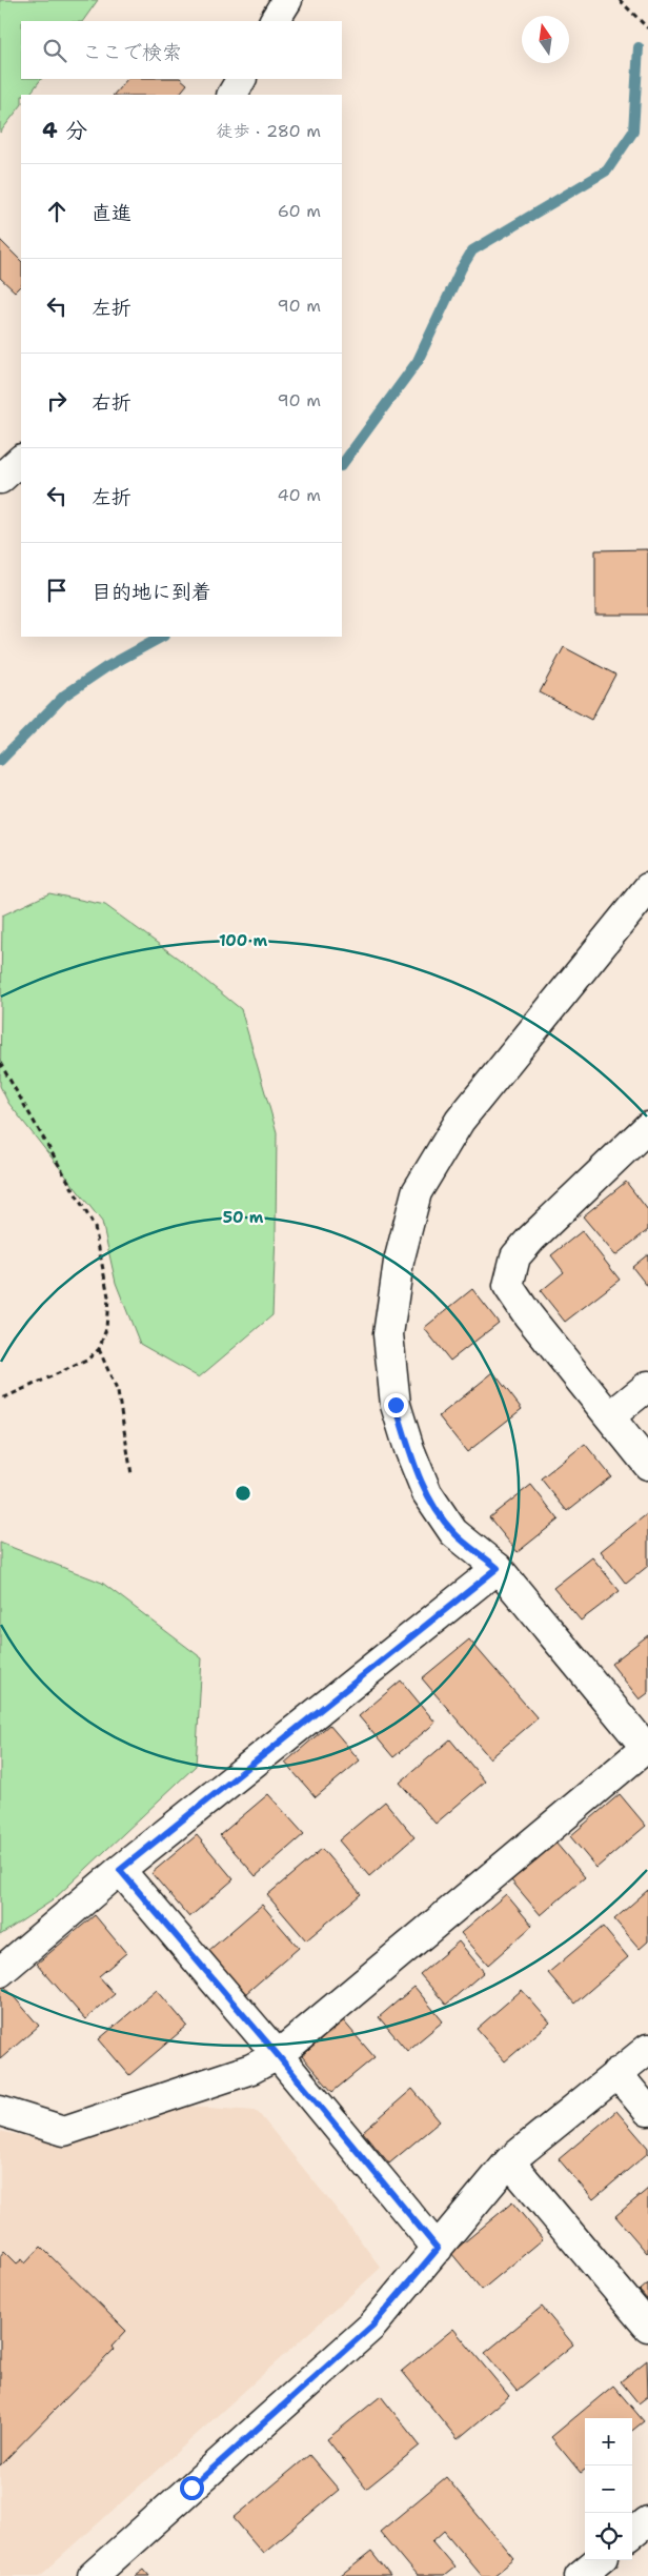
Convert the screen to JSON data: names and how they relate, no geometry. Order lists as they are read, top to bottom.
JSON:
{
  "north": "top",
  "page": {
    "search": "ここで検索",
    "heading": ["4 分", "徒歩 · 280 m"],
    "list": [
      ["直進", "60 m"],
      ["左折", "90 m"],
      ["右折", "90 m"],
      ["左折", "40 m"],
      "目的地に到着"
    ],
    "map_buttons": ["+", "−"]
  },
  "rings": ["100 m", "50 m"]
}
